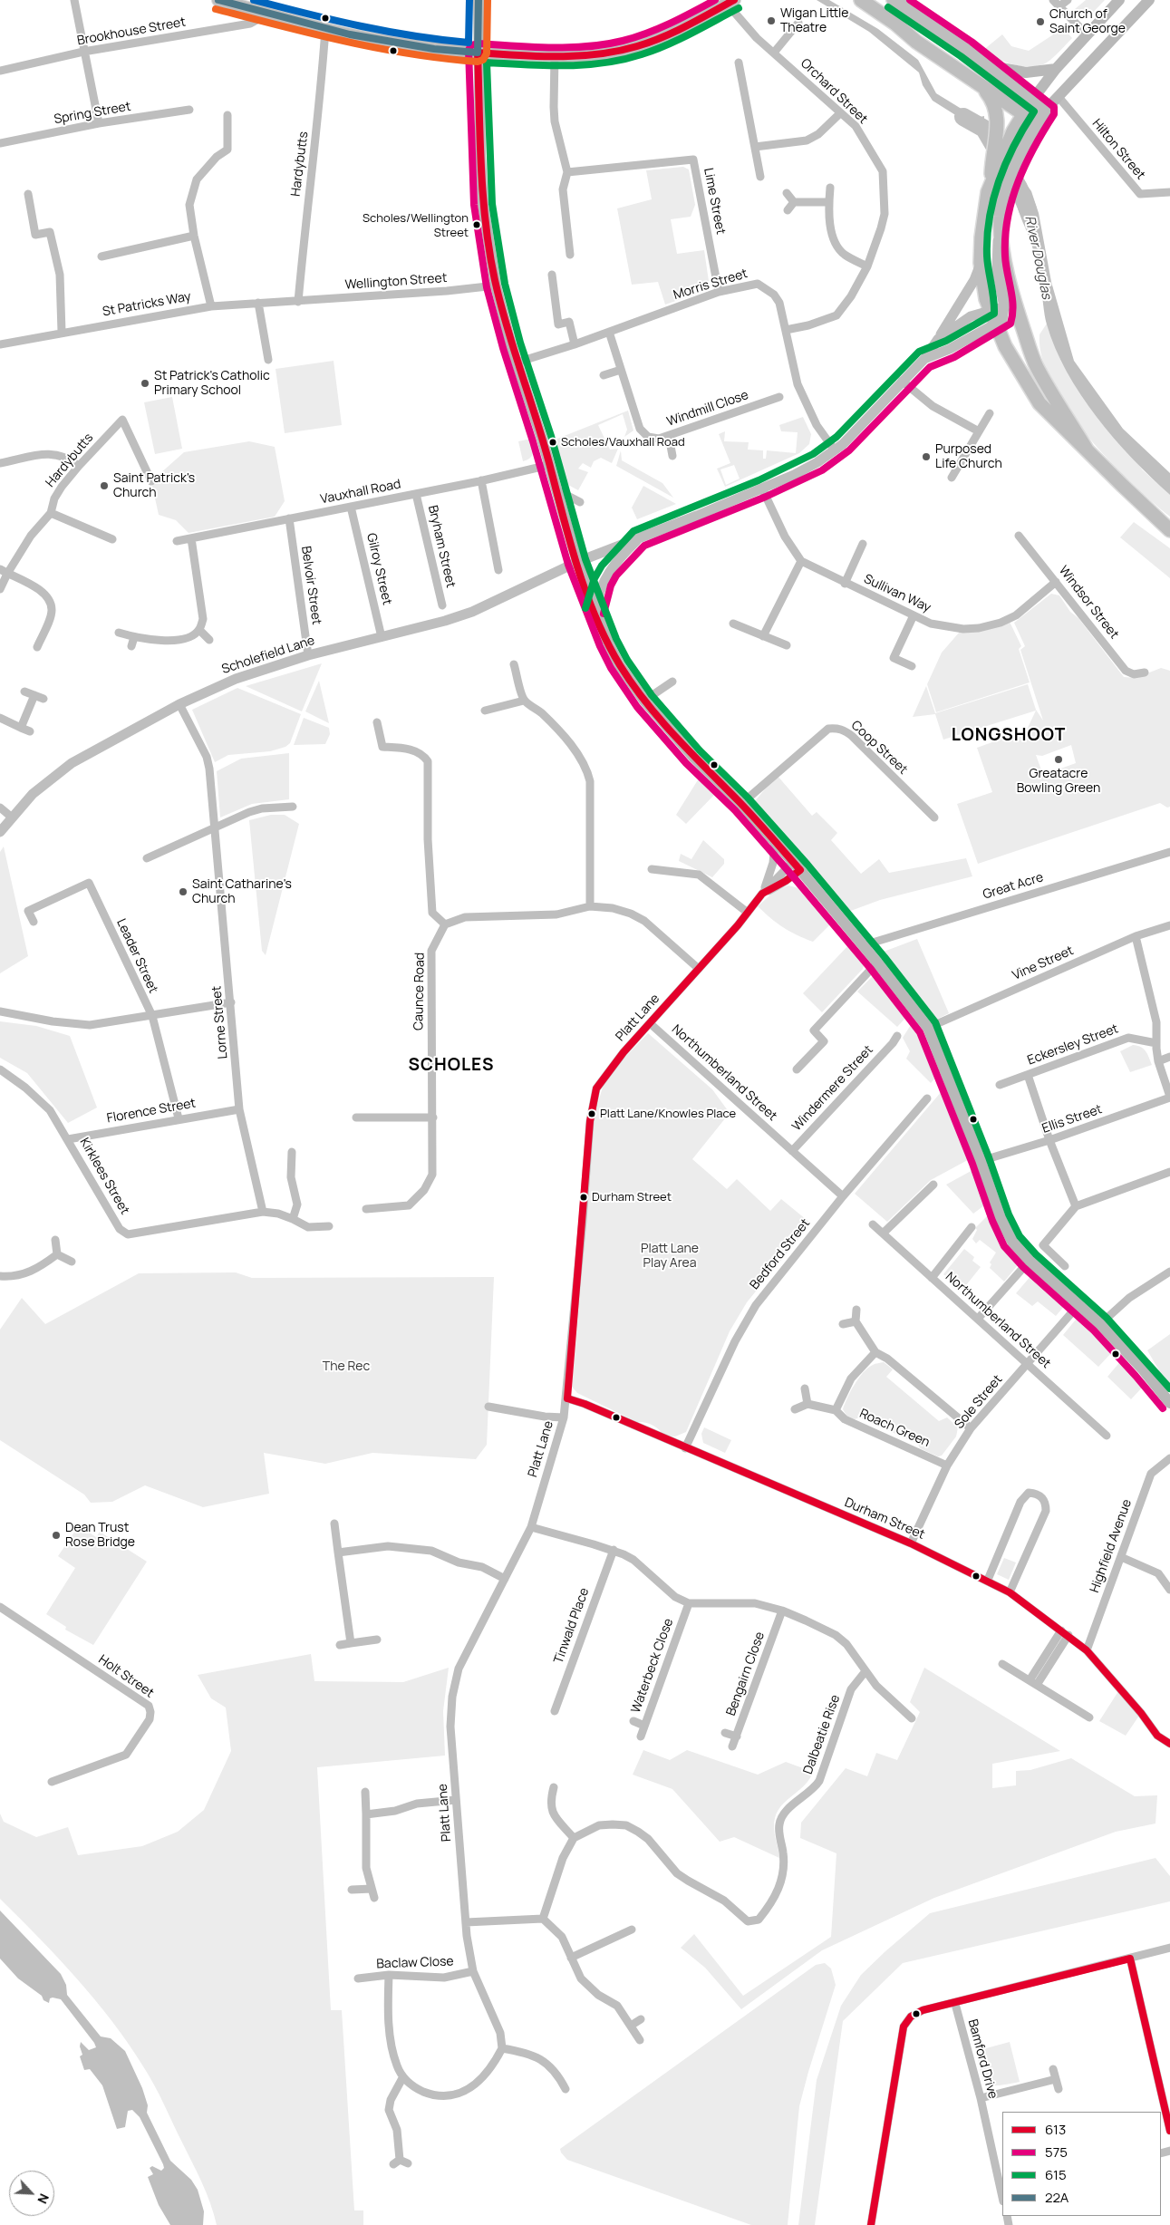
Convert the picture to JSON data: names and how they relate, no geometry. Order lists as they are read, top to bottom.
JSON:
{
  "streets": {
    "street": [
      "Brookhouse Street",
      "Orchard Street",
      "Spring Street",
      "Hilton Street",
      "Hardybutts",
      "Lime Street",
      "Wellington Street",
      "Morris Street",
      "St Patricks Way",
      "Windmill Close",
      "Vauxhall Road",
      "Bryham Street",
      "Gilroy Street",
      "Belvoir Street",
      "Sullivan Way",
      "Windsor Street",
      "Scholefield Lane",
      "Coop Street",
      "Great Acre",
      "Leader Street",
      "Vine Street",
      "Caunce Road",
      "Platt Lane",
      "Lorne Street",
      "Eckersley Street",
      "Northumberland Street",
      "Windermere Street",
      "Florence Street",
      "Ellis Street",
      "Kirklees Street",
      "Bedford Street",
      "Sole Street",
      "Roach Green",
      "Durham Street",
      "Highfield Avenue",
      "Tinwald Place",
      "Waterbeck Close",
      "Bengairn Close",
      "Holt Street",
      "Dalbeatie Rise",
      "Baclaw Close",
      "Bamford Drive"
    ]
  },
  "crossings": [
    ["Orchard Street", "Morris Street"],
    ["Hardybutts", "Wellington Street"],
    ["Hardybutts", "St Patricks Way"],
    ["Lime Street", "Morris Street"],
    ["Wellington Street", "St Patricks Way"],
    ["Morris Street", "Windmill Close"],
    ["Morris Street", "Scholefield Lane"],
    ["Vauxhall Road", "Bryham Street"],
    ["Vauxhall Road", "Gilroy Street"],
    ["Vauxhall Road", "Belvoir Street"],
    ["Gilroy Street", "Scholefield Lane"],
    ["Belvoir Street", "Scholefield Lane"],
    ["Sullivan Way", "Windsor Street"],
    ["Sullivan Way", "Scholefield Lane"],
    ["Scholefield Lane", "Lorne Street"],
    ["Leader Street", "Florence Street"],
    ["Platt Lane", "Northumberland Street"],
    ["Platt Lane", "Durham Street"],
    ["Platt Lane", "Baclaw Close"],
    ["Lorne Street", "Florence Street"],
    ["Lorne Street", "Kirklees Street"],
    ["Northumberland Street", "Windermere Street"],
    ["Northumberland Street", "Bedford Street"],
    ["Northumberland Street", "Sole Street"],
    ["Florence Street", "Kirklees Street"],
    ["Bedford Street", "Durham Street"],
    ["Sole Street", "Roach Green"],
    ["Sole Street", "Durham Street"],
    ["Durham Street", "Highfield Avenue"]
  ],
  "districts": ["LONGSHOOT", "SCHOLES"],
  "water": ["River Douglas"],
  "parks": ["Platt Lane Play Area", "The Rec"],
  "places": [
    "Wigan Little Theatre",
    "Church of Saint George",
    "Scholes/Wellington Street",
    "St Patrick's Catholic Primary School",
    "Scholes/Vauxhall Road",
    "Purposed Life Church",
    "Saint Patrick's Church",
    "Greatacre Bowling Green",
    "Saint Catharine's Church",
    "Platt Lane/Knowles Place",
    "Durham Street",
    "Dean Trust Rose Bridge"
  ],
  "lines": [
    "transit line 613",
    "transit line 575",
    "transit line 22A",
    "transit line 615"
  ],
  "legend": [
    "613",
    "575",
    "615",
    "22A"
  ],
  "north": "bottom right"
}
